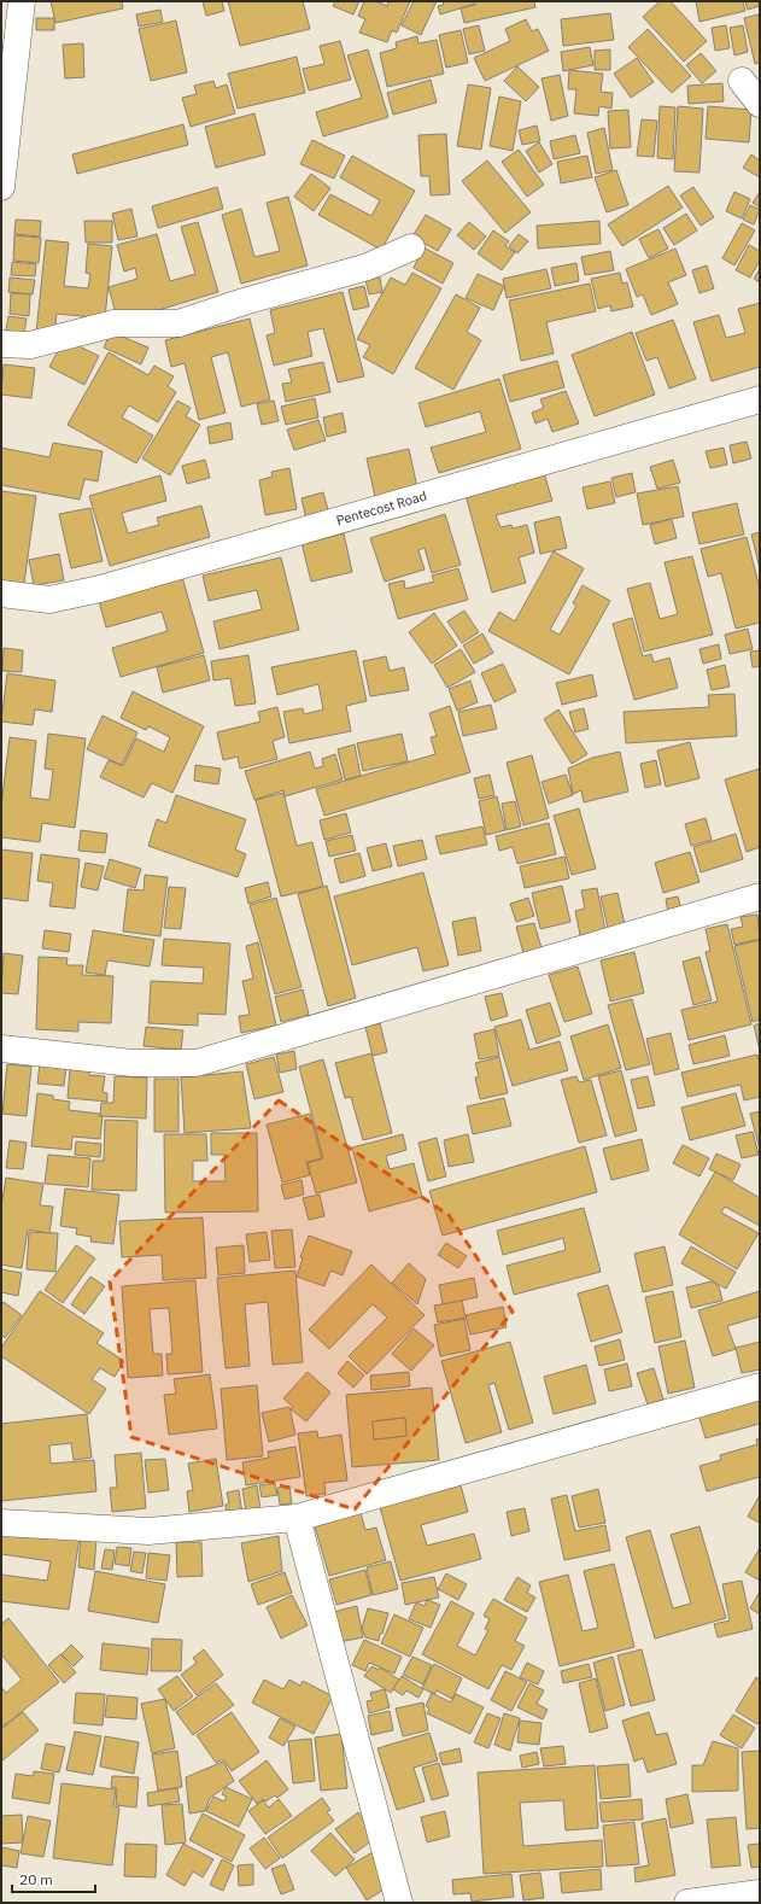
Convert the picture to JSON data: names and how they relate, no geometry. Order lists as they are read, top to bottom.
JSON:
{
  "streets": {
    "street": ["Pentecost Road"]
  },
  "scale_bar": "20 m"
}
